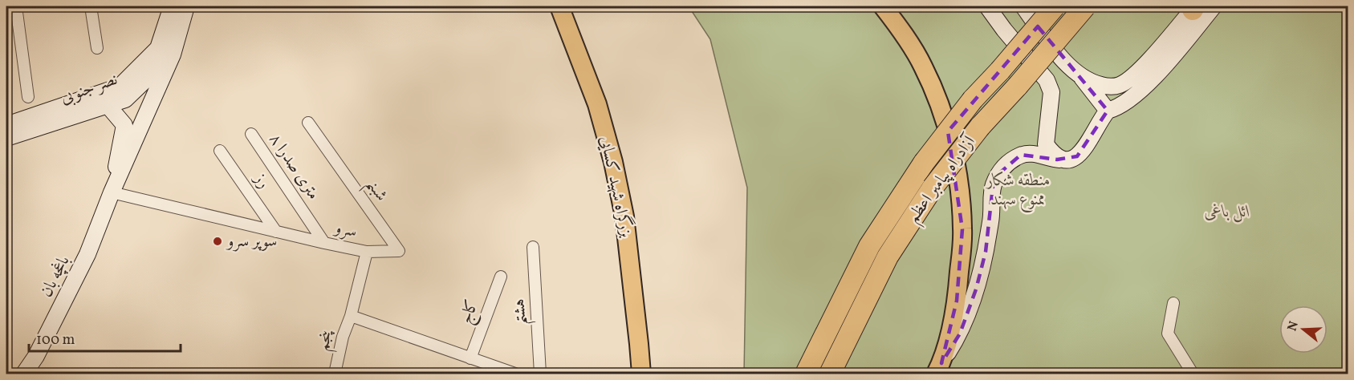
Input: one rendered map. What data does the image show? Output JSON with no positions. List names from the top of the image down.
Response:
{
  "streets": {
    "highway": ["آزادراه پیامبر اعظم", "بزرگراه شهید کسایی"],
    "main road": ["نصر جنوبی", "باغچه بان"],
    "street": [
      "۸ متری صدرا",
      "رز",
      "شبنم",
      "سرو",
      "کاج",
      "هشتم",
      "پنجم"
    ]
  },
  "crossings": [
    ["۸ متری صدرا", "سرو"],
    ["رز", "سرو"],
    ["شبنم", "سرو"],
    ["سرو", "باغچه بان"],
    ["سرو", "پنجم"]
  ],
  "parks": ["منطقه شکار ممنوع سهند", "ائل باغی"],
  "places": ["سوپر سرو"],
  "scale_bar": "100 m",
  "north": "left"
}
